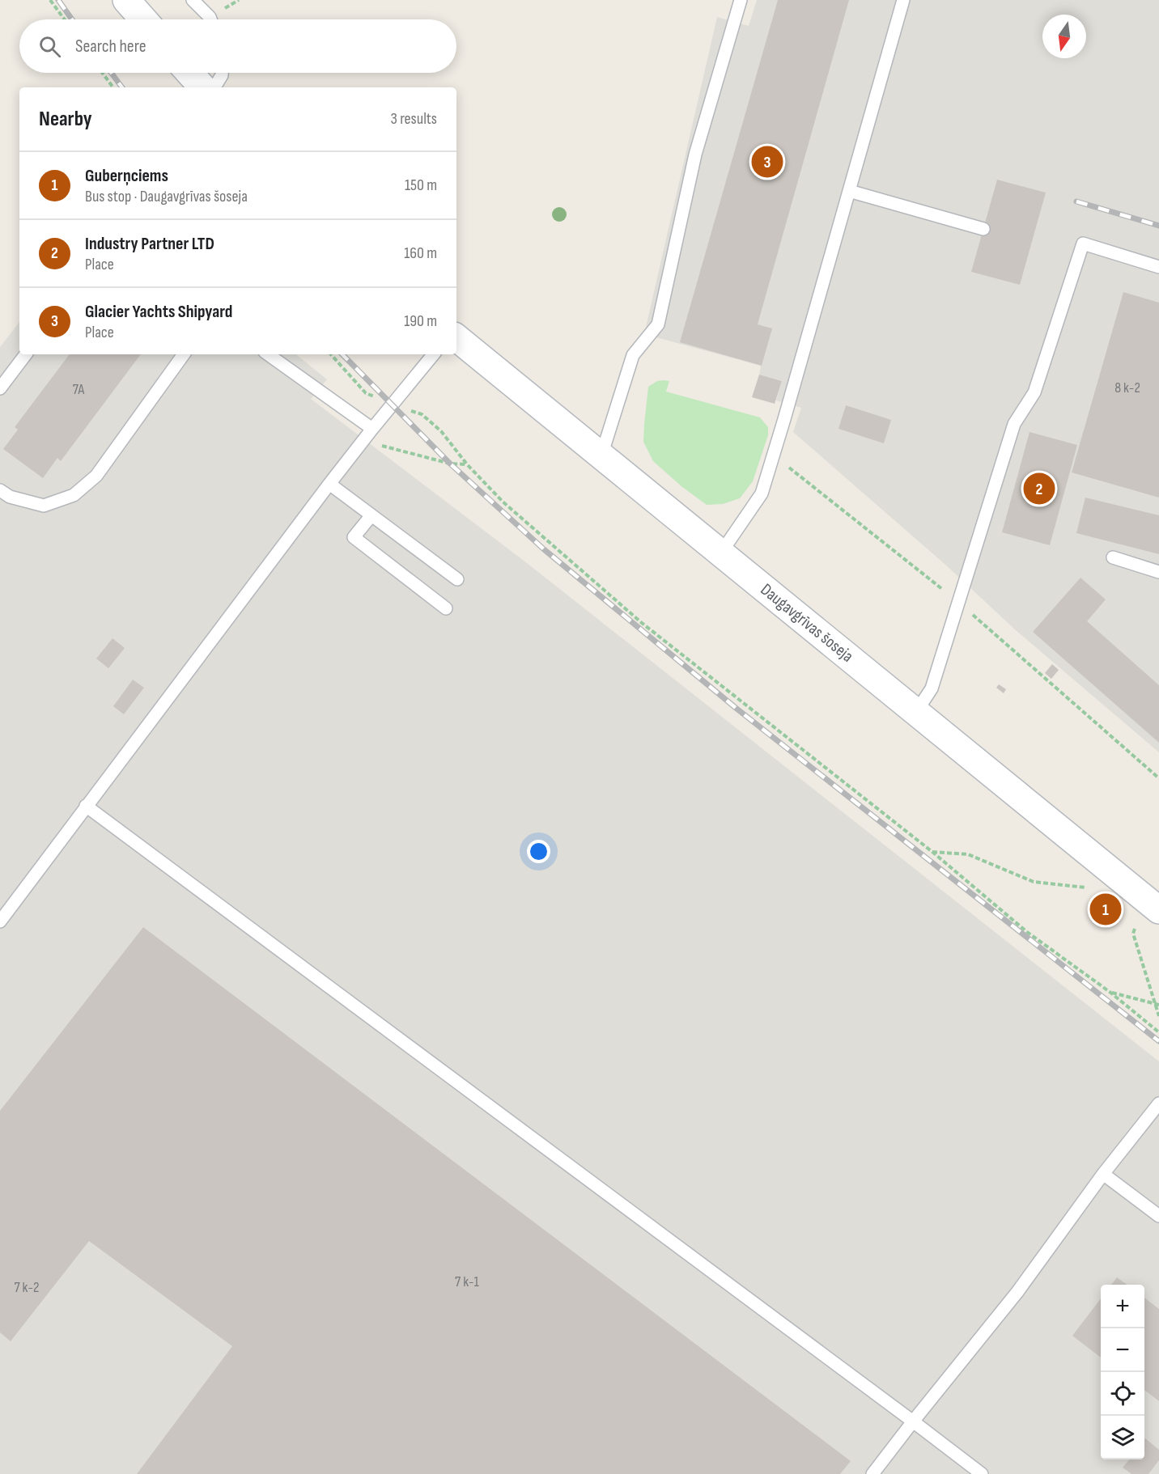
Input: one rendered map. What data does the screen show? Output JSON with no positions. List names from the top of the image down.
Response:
{
  "streets": {
    "main road": ["Daugavgrīvas šoseja"]
  },
  "house_numbers": [
    "8 k-2",
    "7A",
    "7 k-1",
    "7 k-2"
  ],
  "north": "bottom",
  "page": {
    "search": "Search here",
    "heading": ["Nearby", "3 results"],
    "pins": ["3", "2", "1"],
    "list": [
      {
        "mark": "1",
        "name": "Guberņciems",
        "note": "Bus stop · Daugavgrīvas šoseja",
        "value": "150 m"
      },
      {
        "mark": "2",
        "name": "Industry Partner LTD",
        "note": "Place",
        "value": "160 m"
      },
      {
        "mark": "3",
        "name": "Glacier Yachts Shipyard",
        "note": "Place",
        "value": "190 m"
      }
    ],
    "map_buttons": ["+", "−"]
  }
}
